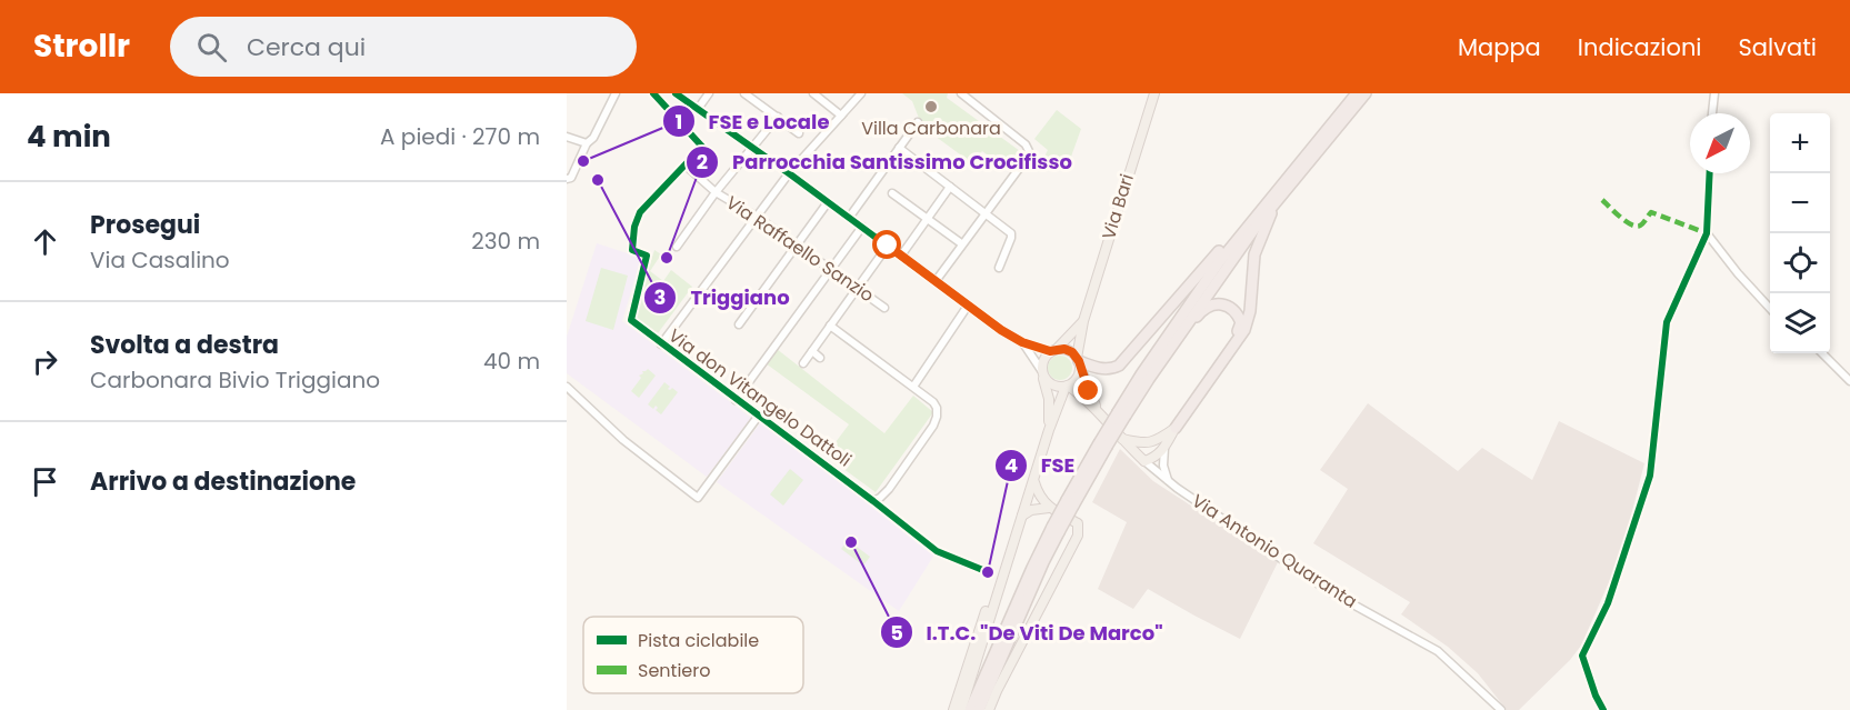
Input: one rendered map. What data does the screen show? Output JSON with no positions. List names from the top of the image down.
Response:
{
  "streets": {
    "main road": ["Via Bari"],
    "street": ["Via Raffaello Sanzio", "Via don Vitangelo Dattoli", "Via Antonio Quaranta"]
  },
  "crossings": [
    ["Via Raffaello Sanzio", "Via don Vitangelo Dattoli"]
  ],
  "places": [
    "Villa Carbonara",
    "FSE e Locale",
    "Triggiano",
    "Parrocchia Santissimo Crocifisso",
    "I.T.C. \"De Viti De Marco\"",
    "FSE"
  ],
  "legend": ["Pista ciclabile", "Sentiero"],
  "north": "bottom left",
  "page": {
    "header": "Strollr",
    "search": "Cerca qui",
    "nav": ["Mappa", "Indicazioni", "Salvati"],
    "heading": ["4 min", "A piedi · 270 m"],
    "map_buttons": ["+", "−"],
    "list": [
      ["Prosegui", "Via Casalino", "230 m"],
      ["Svolta a destra", "Carbonara Bivio Triggiano", "40 m"],
      "Arrivo a destinazione"
    ]
  }
}
